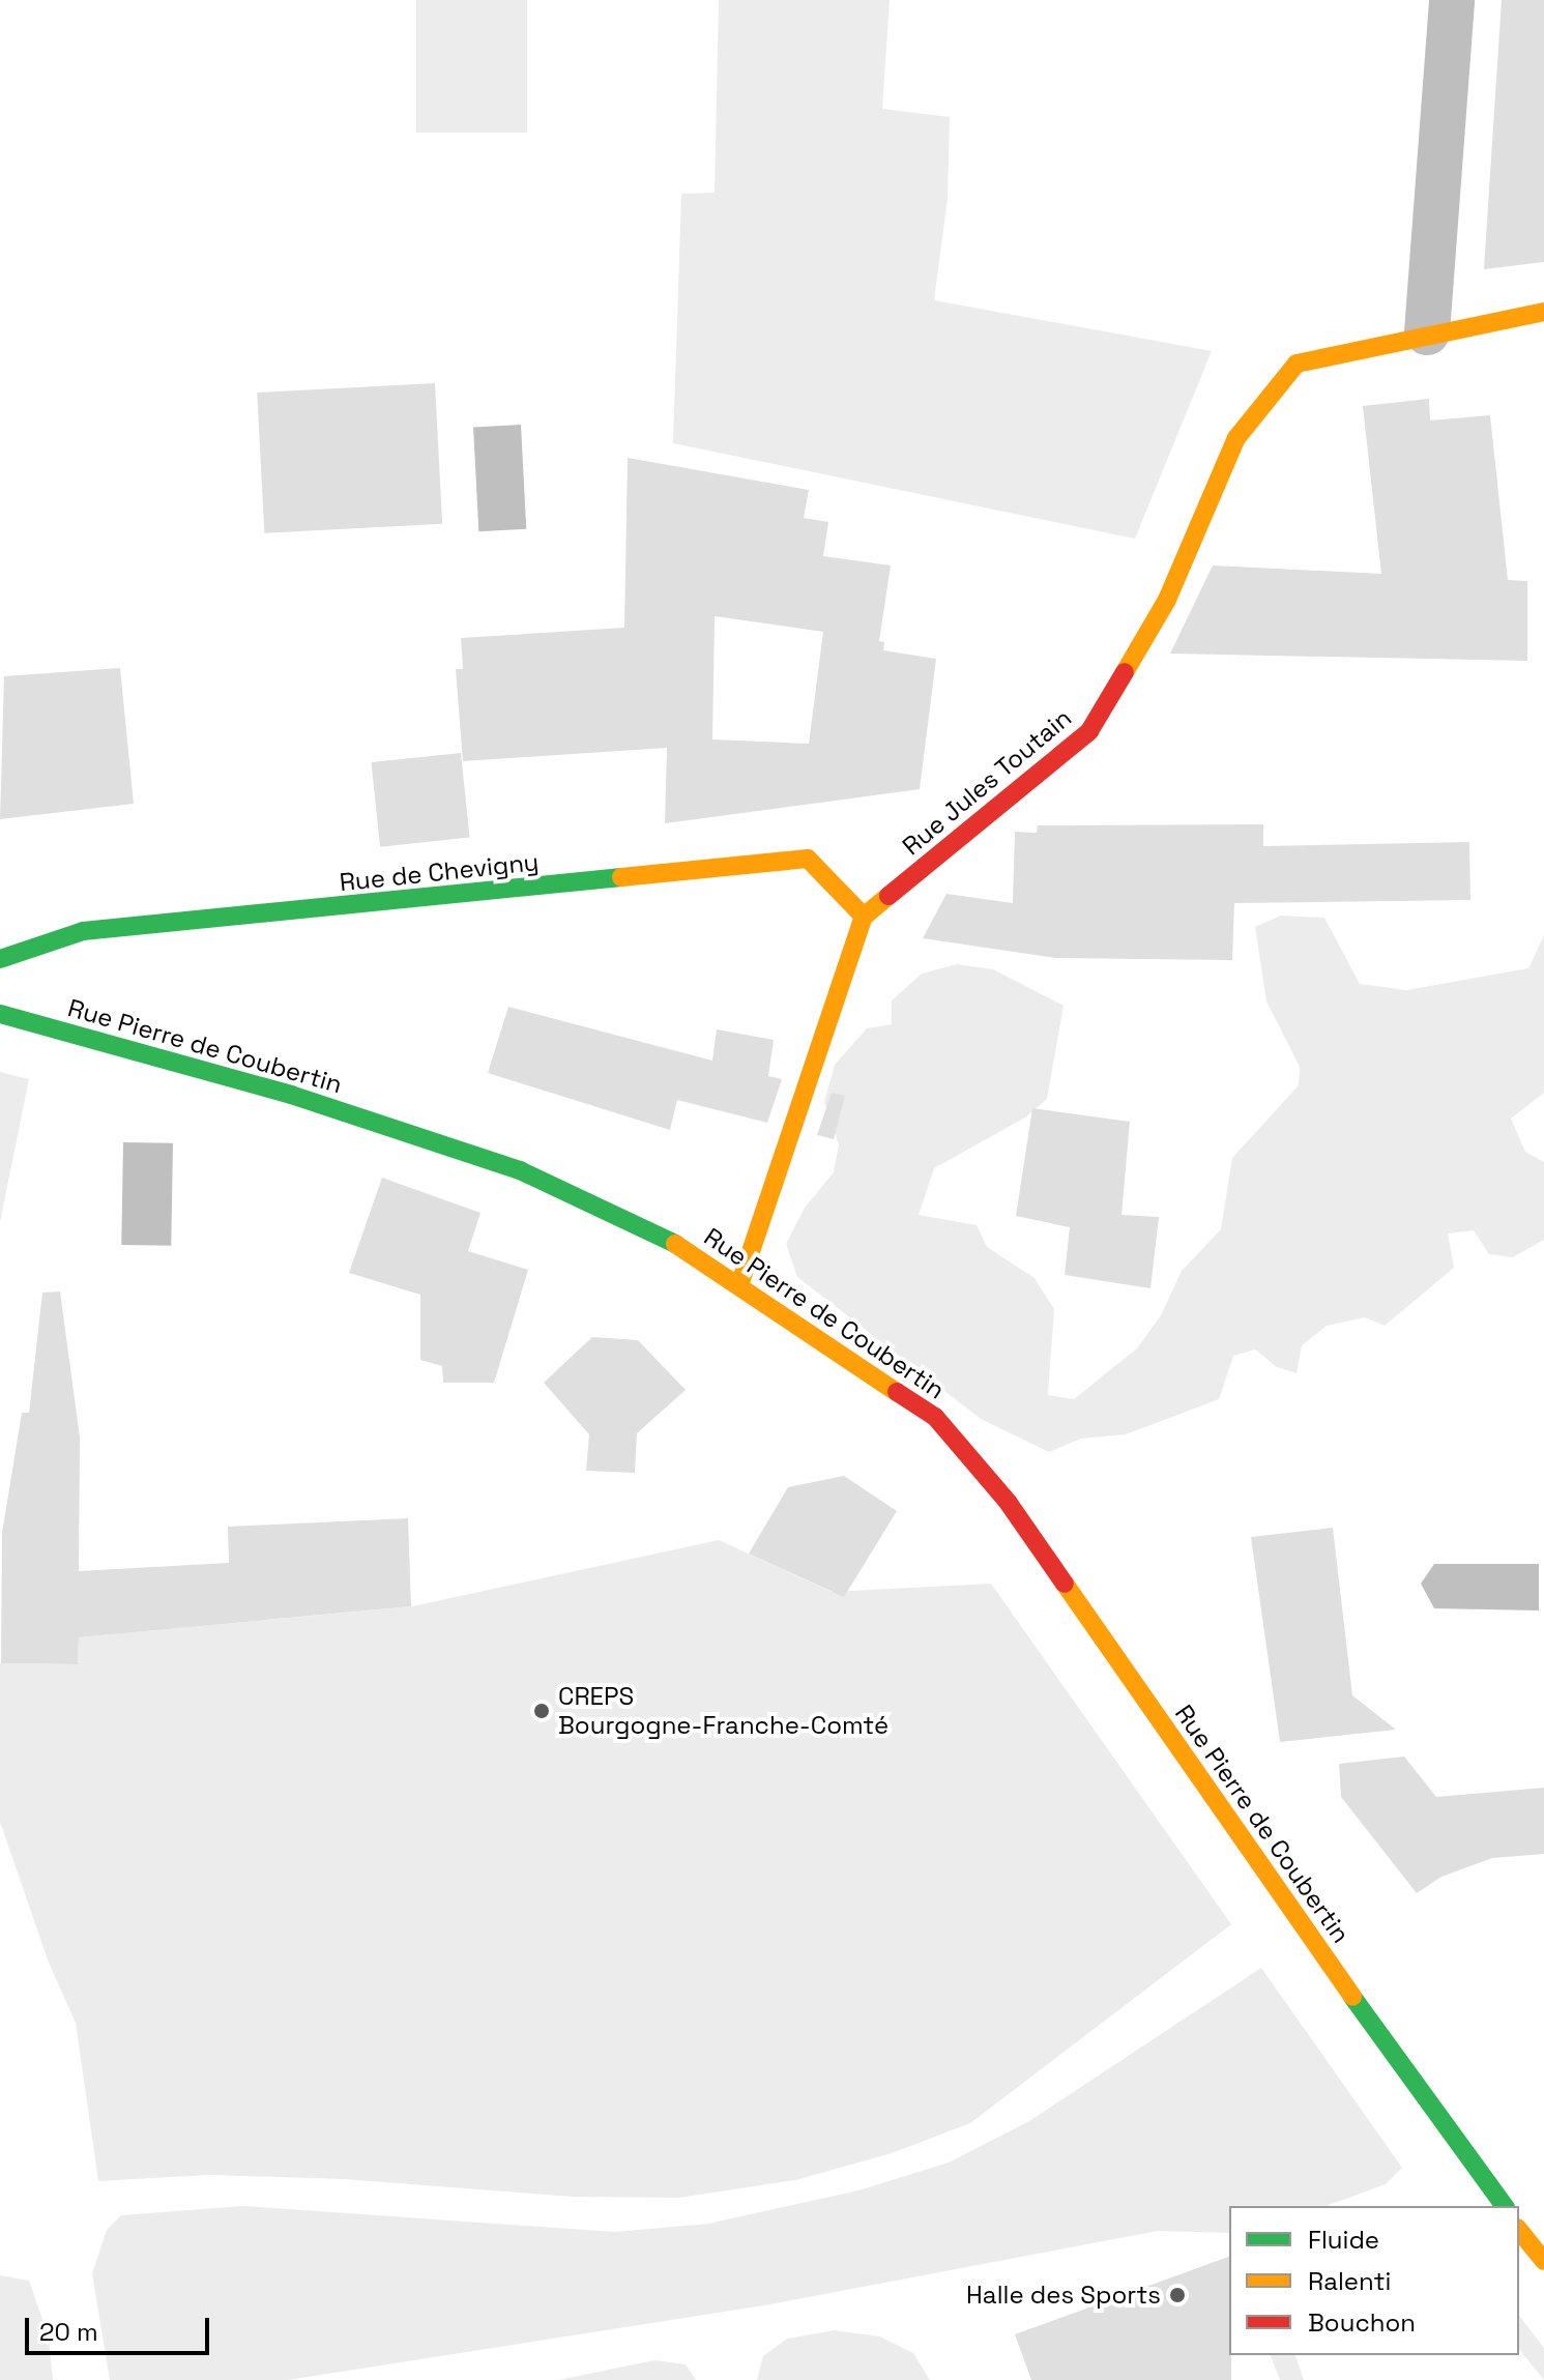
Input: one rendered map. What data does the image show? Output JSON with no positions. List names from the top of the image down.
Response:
{
  "streets": {
    "street": ["Rue Jules Toutain", "Rue de Chevigny", "Rue Pierre de Coubertin"]
  },
  "crossings": [
    ["Rue Jules Toutain", "Rue de Chevigny"]
  ],
  "places": ["CREPS Bourgogne-Franche-Comté", "Halle des Sports"],
  "legend": ["Fluide", "Ralenti", "Bouchon"],
  "scale_bar": "20 m"
}
